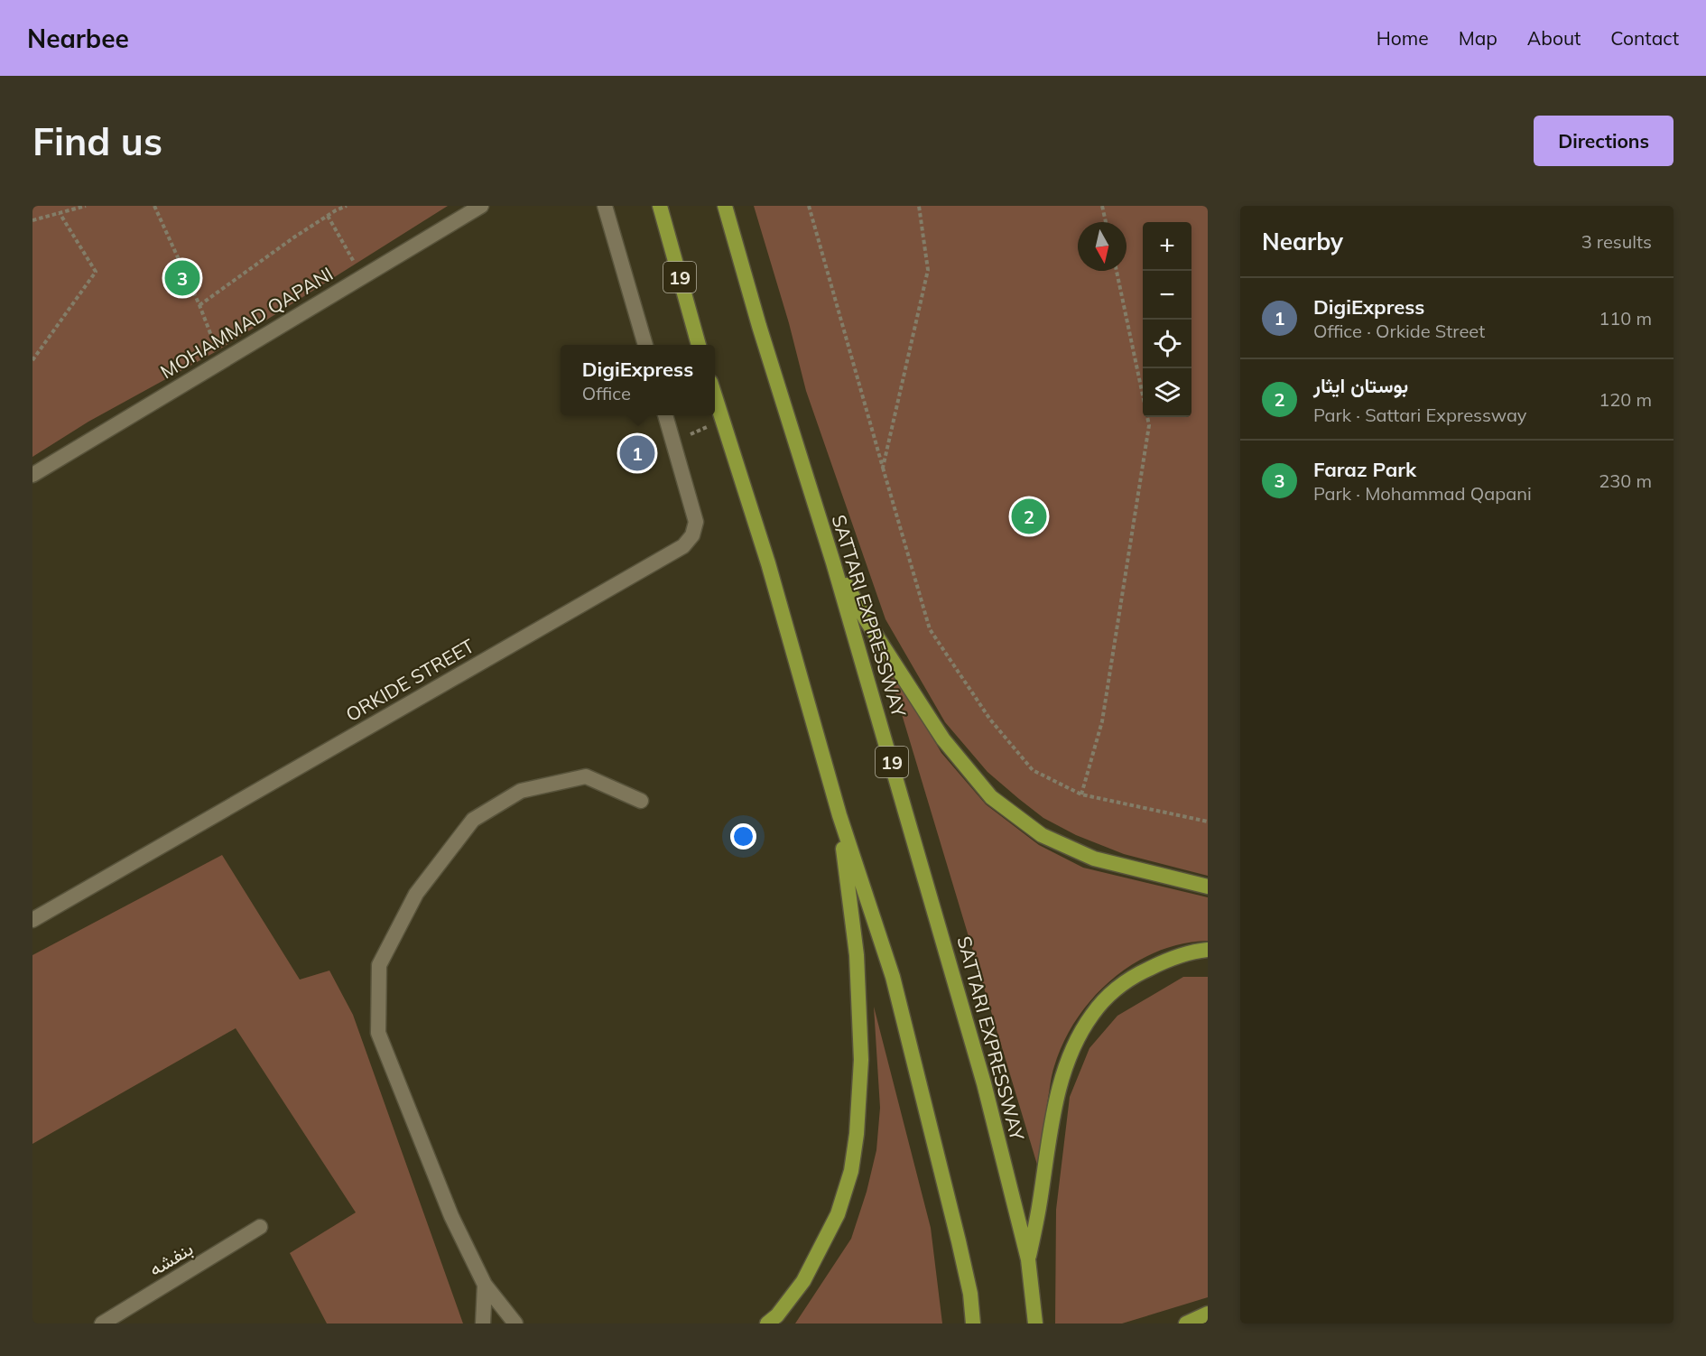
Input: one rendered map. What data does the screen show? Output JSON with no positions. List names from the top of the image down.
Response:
{
  "streets": {
    "highway": ["19", "SATTARI EXPRESSWAY"],
    "street": ["MOHAMMAD QAPANI", "ORKIDE STREET", "بنفشه"]
  },
  "north": "bottom",
  "page": {
    "header": "Nearbee",
    "nav": [
      "Home",
      "Map",
      "About",
      "Contact"
    ],
    "buttons": "Directions",
    "title": "Find us",
    "heading": ["Nearby", "3 results"],
    "map_buttons": ["+", "−"],
    "pins": ["3", "1", "2"],
    "list": [
      {
        "mark": "1",
        "name": "DigiExpress",
        "note": "Office · Orkide Street",
        "value": "110 m"
      },
      {
        "mark": "2",
        "name": "بوستان ایثار",
        "note": "Park · Sattari Expressway",
        "value": "120 m"
      },
      {
        "mark": "3",
        "name": "Faraz Park",
        "note": "Park · Mohammad Qapani",
        "value": "230 m"
      }
    ],
    "popup": ["DigiExpress", "Office"]
  }
}
